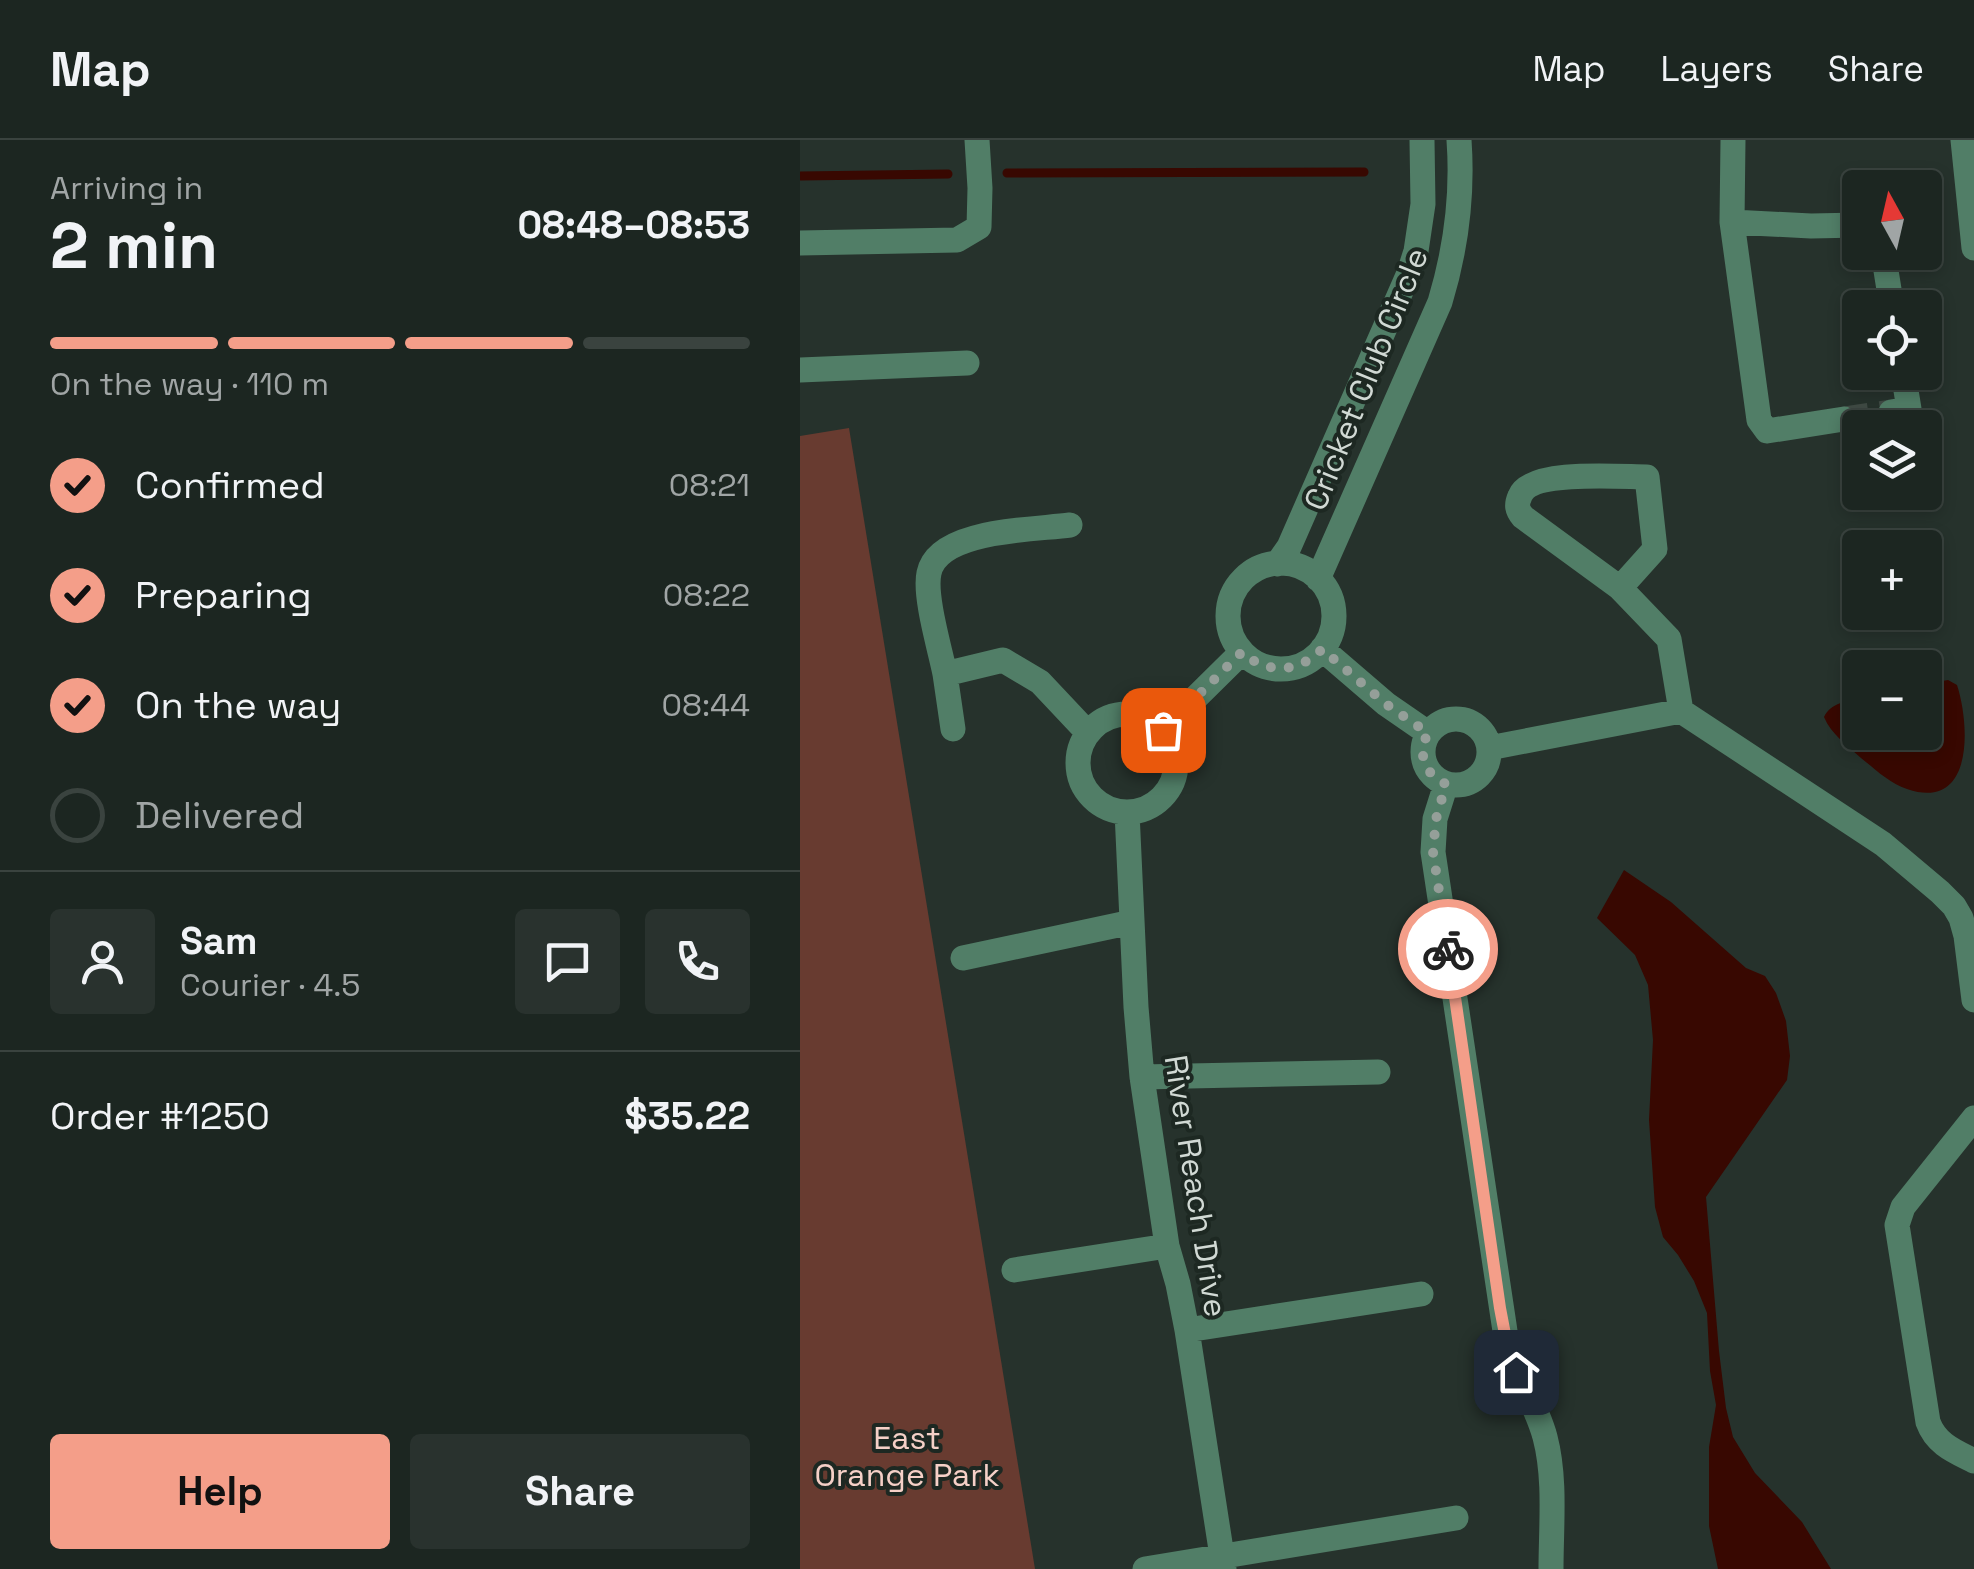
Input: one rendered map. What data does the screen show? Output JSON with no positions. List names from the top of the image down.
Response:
{
  "streets": {
    "street": ["Cricket Club Circle", "River Reach Drive"]
  },
  "parks": ["East Orange Park"],
  "north": "top",
  "page": {
    "header": "Map",
    "nav": ["Map", "Layers", "Share"],
    "heading": ["2 min", "Arriving in", "08:48–08:53"],
    "panel": [
      "Sam",
      "Courier · 4.5",
      "Order #1250",
      "$35.22"
    ],
    "map_buttons": ["+", "−"],
    "bar": "On the way · 110 m",
    "list": [
      ["Confirmed", "08:21"],
      ["Preparing", "08:22"],
      ["On the way", "08:44"],
      "Delivered"
    ],
    "buttons": ["Help", "Share"]
  }
}
